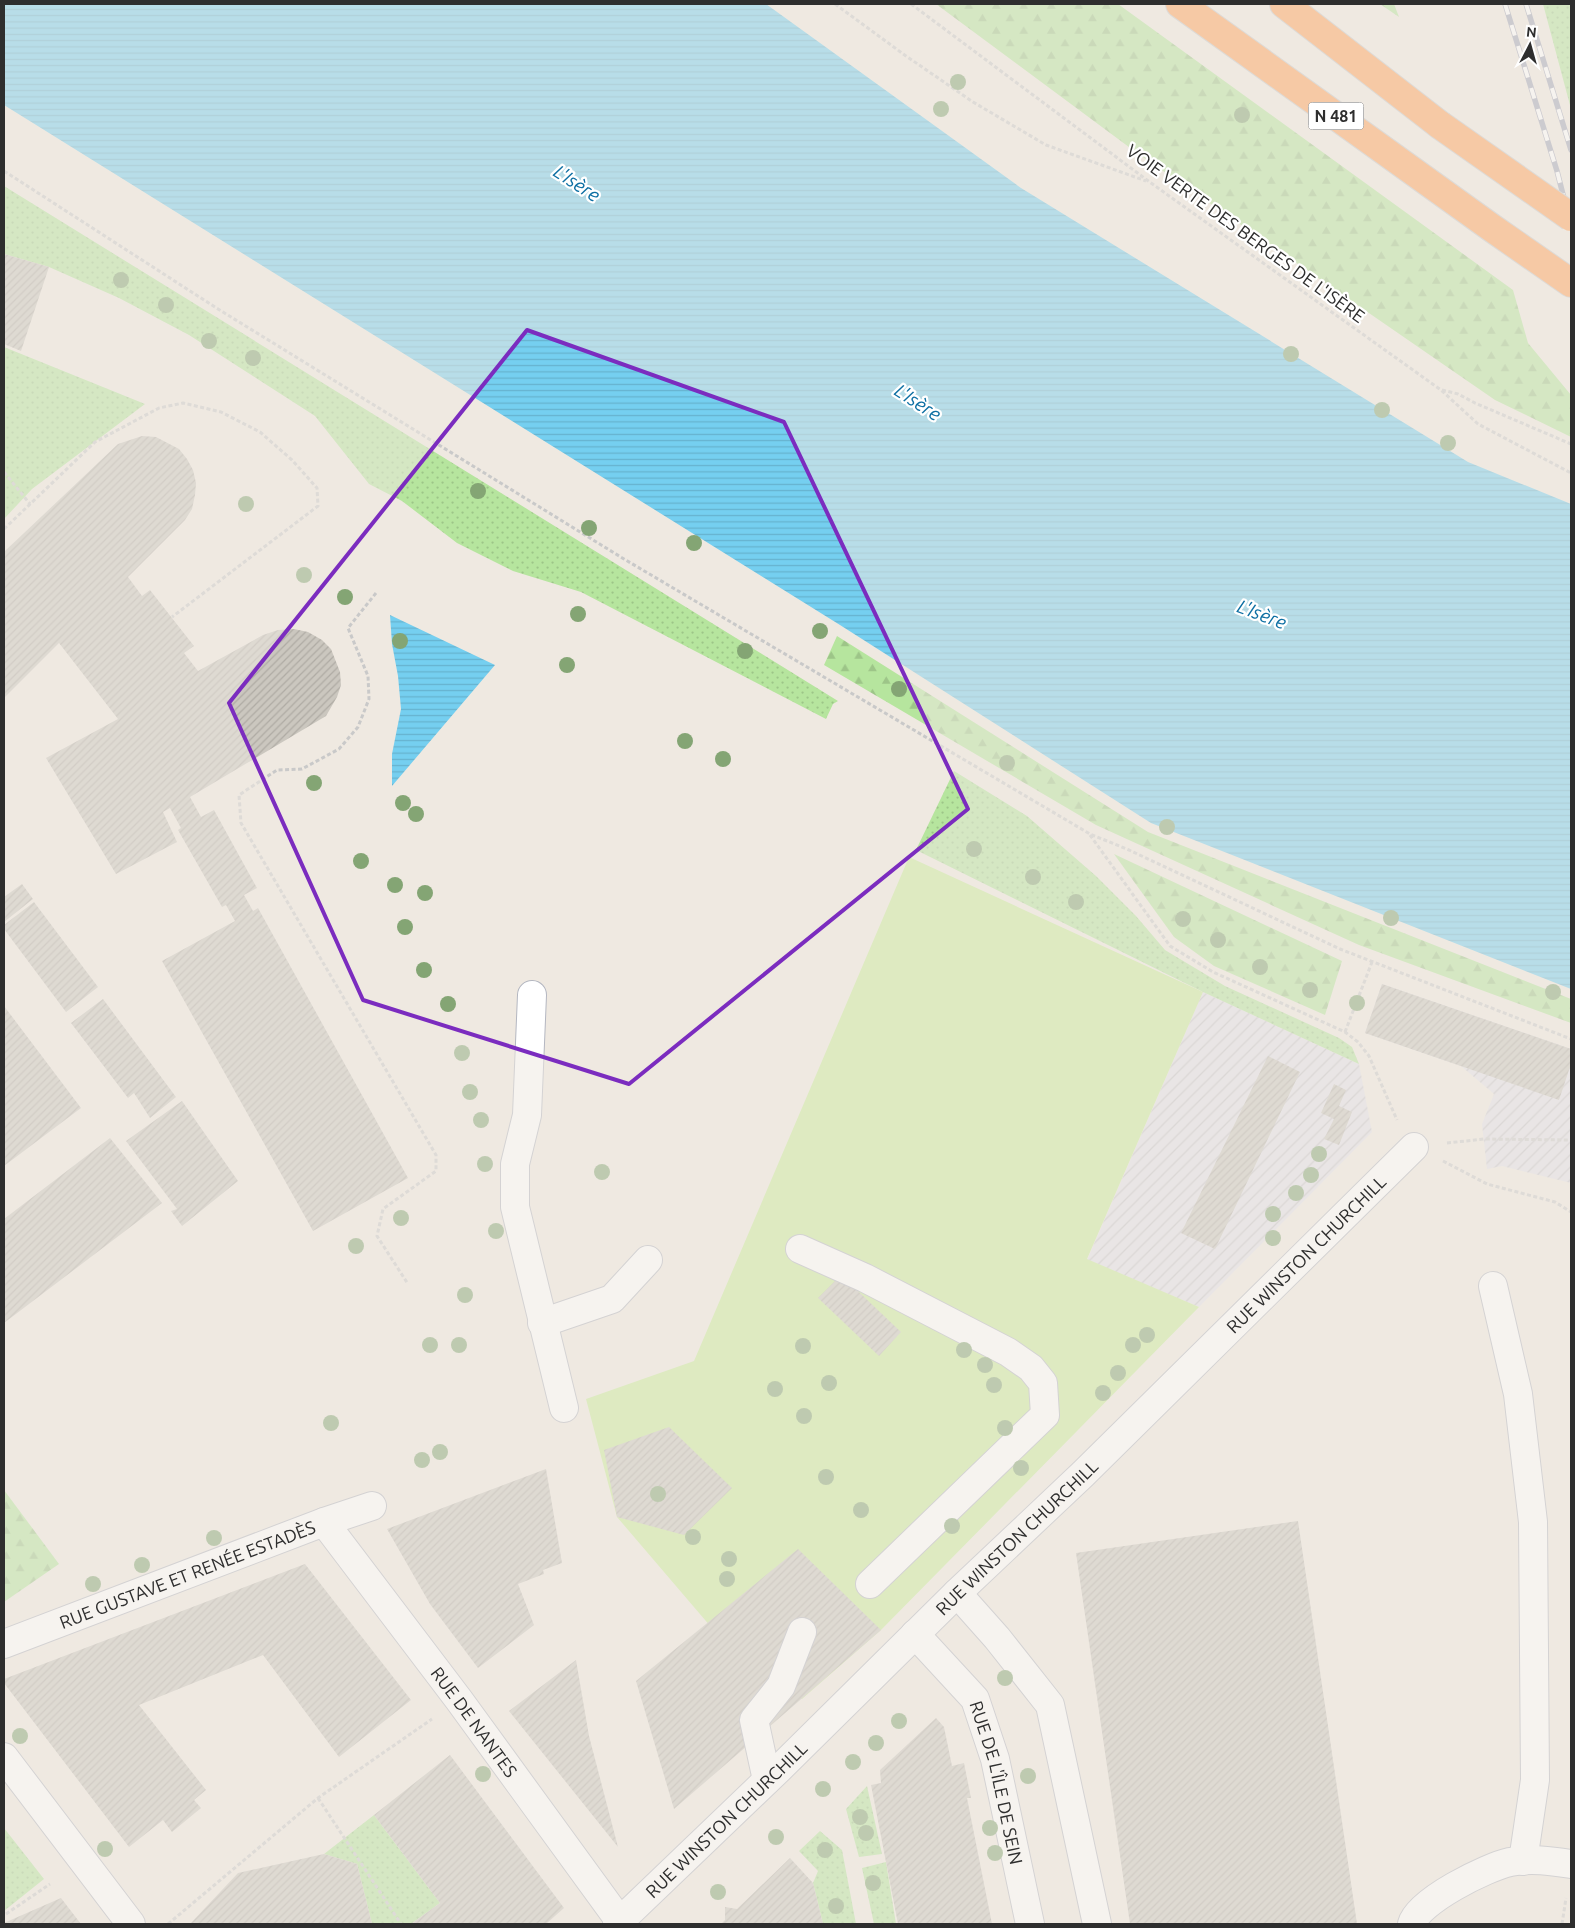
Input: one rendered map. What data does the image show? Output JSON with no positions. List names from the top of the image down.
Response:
{
  "streets": {
    "highway": ["N 481"],
    "street": [
      "RUE WINSTON CHURCHILL",
      "RUE GUSTAVE ET RENÉE ESTADÈS",
      "RUE DE NANTES",
      "RUE DE L'ÎLE DE SEIN"
    ],
    "path": ["VOIE VERTE DES BERGES DE L'ISÈRE"]
  },
  "crossings": [
    ["RUE WINSTON CHURCHILL", "RUE DE NANTES"],
    ["RUE WINSTON CHURCHILL", "RUE DE L'ÎLE DE SEIN"],
    ["RUE GUSTAVE ET RENÉE ESTADÈS", "RUE DE NANTES"]
  ],
  "water": ["L'Isère"],
  "north": "top"
}
